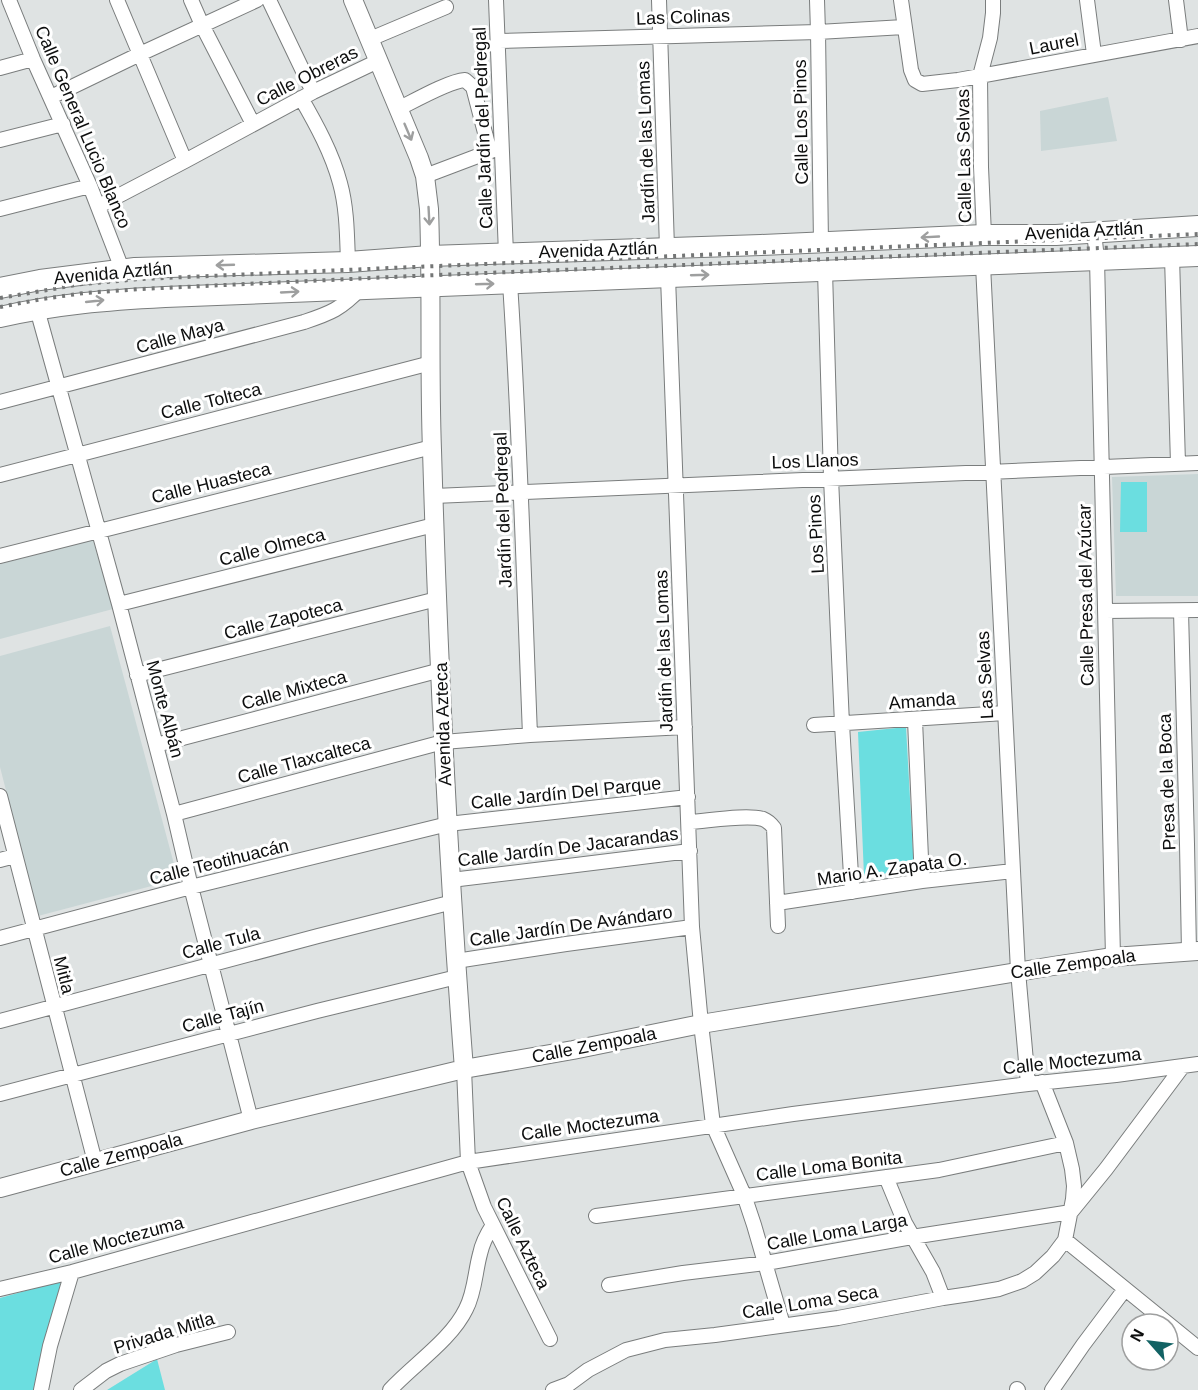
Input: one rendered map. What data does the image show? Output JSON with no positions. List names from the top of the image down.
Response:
{
  "streets": {
    "main road": ["Avenida Aztlán"],
    "street": [
      "Las Colinas",
      "Laurel",
      "Calle Obreras",
      "Calle Los Pinos",
      "Calle General Lucio Blanco",
      "Calle Jardín del Pedregal",
      "Jardín de las Lomas",
      "Calle Las Selvas",
      "Calle Maya",
      "Calle Tolteca",
      "Los Llanos",
      "Calle Huasteca",
      "Jardín del Pedregal",
      "Los Pinos",
      "Calle Olmeca",
      "Calle Presa del Azúcar",
      "Calle Zapoteca",
      "Las Selvas",
      "Calle Mixteca",
      "Amanda",
      "Monte Albán",
      "Avenida Azteca",
      "Calle Tlaxcalteca",
      "Presa de la Boca",
      "Calle Jardín Del Parque",
      "Calle Jardín De Jacarandas",
      "Calle Teotihuacán",
      "Mario A. Zapata O.",
      "Calle Jardín De Avándaro",
      "Calle Tula",
      "Calle Zempoala",
      "Mitla",
      "Calle Tajín",
      "Calle Moctezuma",
      "Calle Loma Bonita",
      "Calle Loma Larga",
      "Calle Azteca",
      "Calle Loma Seca",
      "Privada Mitla"
    ]
  },
  "crossings": [
    ["Las Colinas", "Laurel"],
    ["Las Colinas", "Calle Los Pinos"],
    ["Las Colinas", "Calle Jardín del Pedregal"],
    ["Las Colinas", "Jardín de las Lomas"],
    ["Laurel", "Calle Las Selvas"],
    ["Calle Obreras", "Calle General Lucio Blanco"],
    ["Calle Obreras", "Avenida Azteca"],
    ["Calle Los Pinos", "Avenida Aztlán"],
    ["Calle General Lucio Blanco", "Avenida Aztlán"],
    ["Calle Jardín del Pedregal", "Avenida Aztlán"],
    ["Jardín de las Lomas", "Avenida Aztlán"],
    ["Jardín de las Lomas", "Los Llanos"],
    ["Jardín de las Lomas", "Calle Tlaxcalteca"],
    ["Jardín de las Lomas", "Calle Jardín Del Parque"],
    ["Jardín de las Lomas", "Calle Jardín De Jacarandas"],
    ["Jardín de las Lomas", "Calle Jardín De Avándaro"],
    ["Jardín de las Lomas", "Calle Zempoala"],
    ["Jardín de las Lomas", "Calle Moctezuma"],
    ["Jardín de las Lomas", "Calle Loma Bonita"],
    ["Jardín de las Lomas", "Calle Loma Larga"],
    ["Jardín de las Lomas", "Calle Loma Seca"],
    ["Calle Las Selvas", "Avenida Aztlán"],
    ["Avenida Aztlán", "Calle Maya"],
    ["Avenida Aztlán", "Jardín del Pedregal"],
    ["Avenida Aztlán", "Los Pinos"],
    ["Avenida Aztlán", "Calle Presa del Azúcar"],
    ["Avenida Aztlán", "Las Selvas"],
    ["Avenida Aztlán", "Monte Albán"],
    ["Avenida Aztlán", "Avenida Azteca"],
    ["Calle Maya", "Monte Albán"],
    ["Calle Tolteca", "Monte Albán"],
    ["Calle Tolteca", "Avenida Azteca"],
    ["Los Llanos", "Jardín del Pedregal"],
    ["Los Llanos", "Los Pinos"],
    ["Los Llanos", "Calle Presa del Azúcar"],
    ["Los Llanos", "Las Selvas"],
    ["Los Llanos", "Avenida Azteca"],
    ["Calle Huasteca", "Monte Albán"],
    ["Calle Huasteca", "Avenida Azteca"],
    ["Jardín del Pedregal", "Calle Tlaxcalteca"],
    ["Los Pinos", "Amanda"],
    ["Los Pinos", "Mario A. Zapata O."],
    ["Calle Olmeca", "Monte Albán"],
    ["Calle Olmeca", "Avenida Azteca"],
    ["Calle Presa del Azúcar", "Calle Zempoala"],
    ["Calle Zapoteca", "Monte Albán"],
    ["Calle Zapoteca", "Avenida Azteca"],
    ["Las Selvas", "Amanda"],
    ["Las Selvas", "Mario A. Zapata O."],
    ["Las Selvas", "Calle Zempoala"],
    ["Las Selvas", "Calle Moctezuma"],
    ["Las Selvas", "Calle Loma Bonita"],
    ["Las Selvas", "Calle Loma Larga"],
    ["Las Selvas", "Calle Loma Seca"],
    ["Calle Mixteca", "Monte Albán"],
    ["Calle Mixteca", "Avenida Azteca"],
    ["Monte Albán", "Calle Tlaxcalteca"],
    ["Monte Albán", "Calle Teotihuacán"],
    ["Monte Albán", "Calle Tula"],
    ["Monte Albán", "Calle Zempoala"],
    ["Monte Albán", "Calle Tajín"],
    ["Avenida Azteca", "Calle Tlaxcalteca"],
    ["Avenida Azteca", "Calle Jardín Del Parque"],
    ["Avenida Azteca", "Calle Jardín De Jacarandas"],
    ["Avenida Azteca", "Calle Teotihuacán"],
    ["Avenida Azteca", "Calle Jardín De Avándaro"],
    ["Avenida Azteca", "Calle Tula"],
    ["Avenida Azteca", "Calle Zempoala"],
    ["Avenida Azteca", "Calle Tajín"],
    ["Avenida Azteca", "Calle Moctezuma"],
    ["Avenida Azteca", "Calle Azteca"],
    ["Presa de la Boca", "Calle Zempoala"],
    ["Calle Jardín Del Parque", "Calle Teotihuacán"],
    ["Calle Teotihuacán", "Mitla"],
    ["Calle Jardín De Avándaro", "Calle Tajín"],
    ["Calle Tula", "Mitla"],
    ["Calle Zempoala", "Mitla"],
    ["Mitla", "Calle Tajín"],
    ["Calle Moctezuma", "Calle Azteca"]
  ],
  "north": "top left"
}
